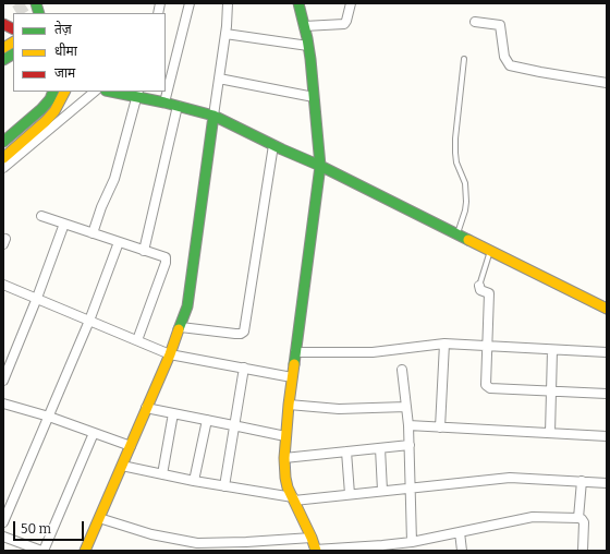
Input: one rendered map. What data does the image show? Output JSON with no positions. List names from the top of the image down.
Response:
{
  "legend": ["तेज़", "धीमा", "जाम"],
  "scale_bar": "50 m"
}
